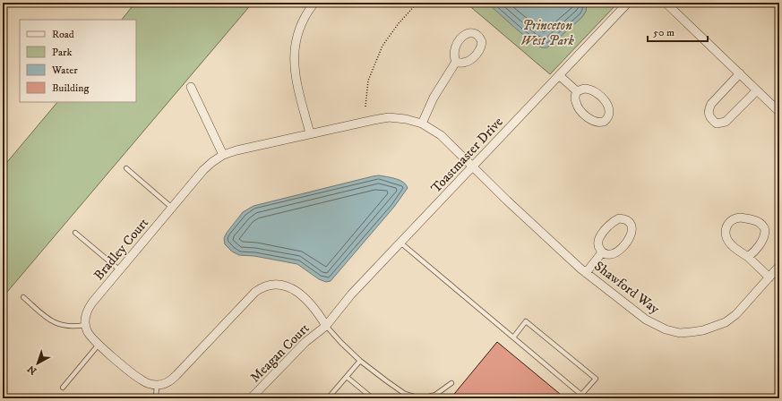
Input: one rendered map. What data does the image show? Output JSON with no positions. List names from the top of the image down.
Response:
{
  "streets": {
    "street": [
      "Toastmaster Drive",
      "Bradley Court",
      "Shawford Way",
      "Meagan Court"
    ]
  },
  "crossings": [
    ["Toastmaster Drive", "Bradley Court"],
    ["Toastmaster Drive", "Shawford Way"],
    ["Toastmaster Drive", "Meagan Court"],
    ["Bradley Court", "Shawford Way"]
  ],
  "parks": ["Princeton West Park"],
  "legend": [
    "Road",
    "Park",
    "Water",
    "Building"
  ],
  "scale_bar": "50 m",
  "north": "bottom left"
}
